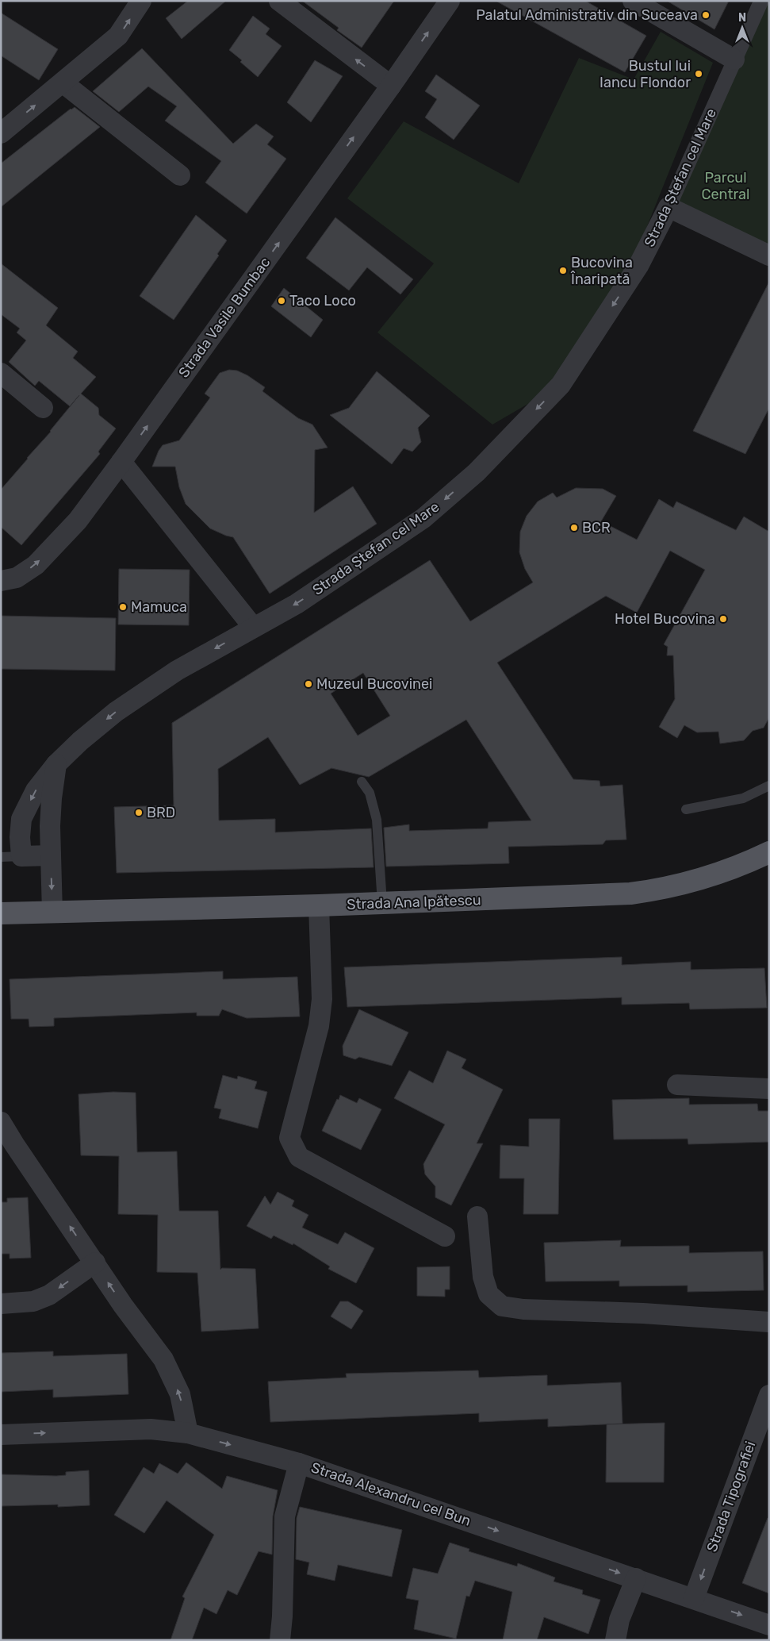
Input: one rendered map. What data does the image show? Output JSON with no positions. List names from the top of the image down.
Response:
{
  "streets": {
    "main road": ["Strada Ana Ipătescu"],
    "street": [
      "Strada Ștefan cel Mare",
      "Strada Vasile Bumbac",
      "Strada Alexandru cel Bun",
      "Strada Tipografiei"
    ]
  },
  "crossings": [
    ["Strada Alexandru cel Bun", "Strada Tipografiei"]
  ],
  "one_way": [
    "Strada Ștefan cel Mare",
    "Strada Vasile Bumbac",
    "Strada Alexandru cel Bun",
    "Strada Tipografiei"
  ],
  "parks": ["Parcul Central"],
  "places": [
    "Palatul Administrativ din Suceava",
    "Bustul lui Iancu Flondor",
    "Bucovina Înaripată",
    "Taco Loco",
    "BCR",
    "Mamuca",
    "Hotel Bucovina",
    "Muzeul Bucovinei",
    "BRD"
  ],
  "north": "top"
}
